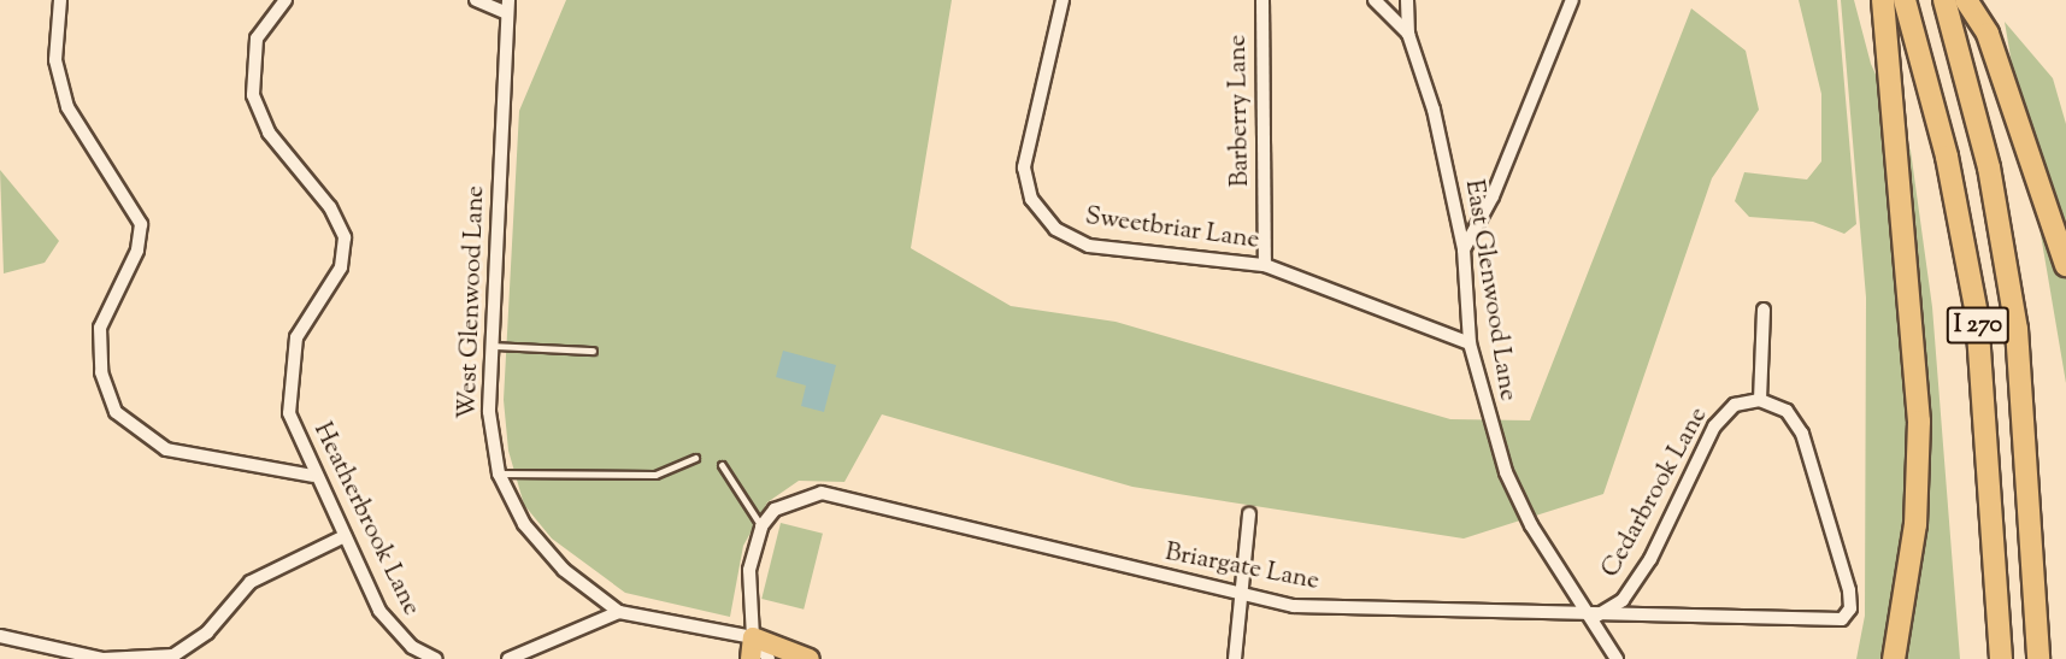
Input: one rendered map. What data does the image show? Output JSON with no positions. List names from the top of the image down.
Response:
{
  "streets": {
    "highway": ["I 270"],
    "street": [
      "Barberry Lane",
      "Sweetbriar Lane",
      "East Glenwood Lane",
      "West Glenwood Lane",
      "Cedarbrook Lane",
      "Heatherbrook Lane",
      "Briargate Lane"
    ]
  },
  "crossings": [
    ["Barberry Lane", "Sweetbriar Lane"],
    ["Sweetbriar Lane", "East Glenwood Lane"],
    ["East Glenwood Lane", "Cedarbrook Lane"],
    ["East Glenwood Lane", "Briargate Lane"],
    ["Cedarbrook Lane", "Briargate Lane"]
  ]
}
